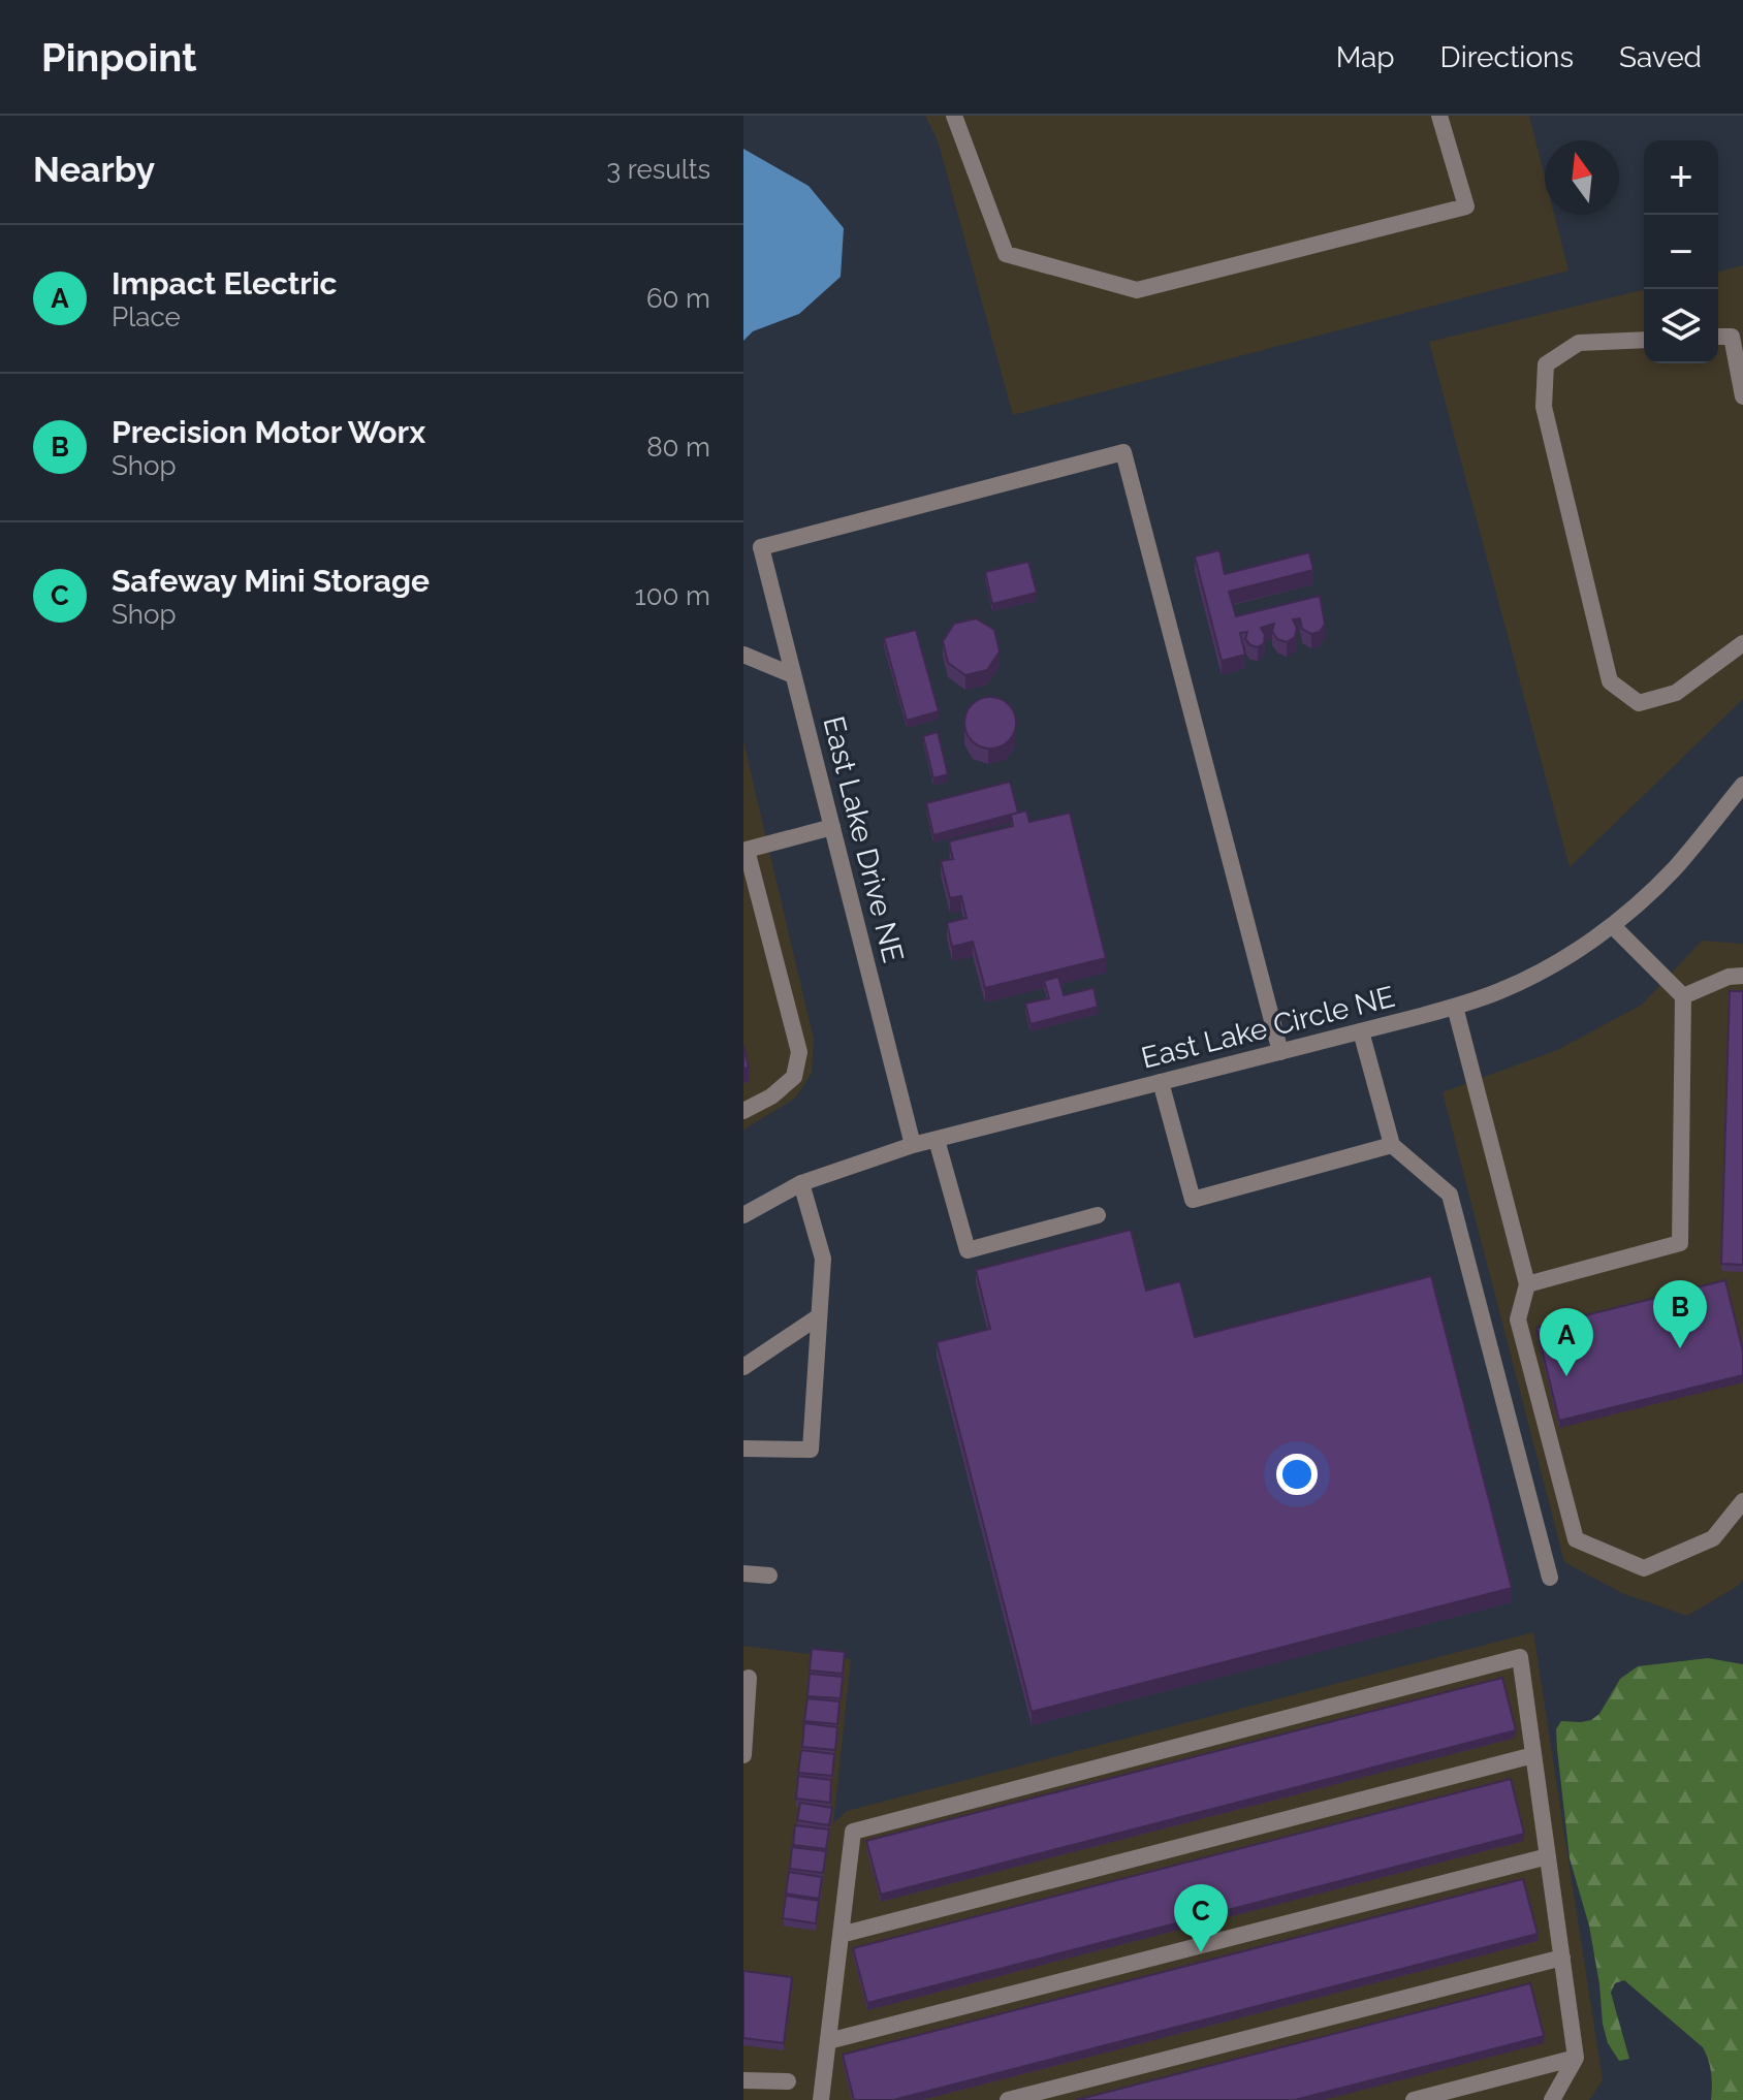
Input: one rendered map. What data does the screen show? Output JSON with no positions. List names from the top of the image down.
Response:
{
  "streets": {
    "street": ["East Lake Drive NE", "East Lake Circle NE"]
  },
  "crossings": [
    ["East Lake Drive NE", "East Lake Circle NE"]
  ],
  "north": "top",
  "page": {
    "header": "Pinpoint",
    "nav": ["Map", "Directions", "Saved"],
    "heading": ["Nearby", "3 results"],
    "map_buttons": ["+", "−"],
    "list": [
      {
        "mark": "A",
        "name": "Impact Electric",
        "note": "Place",
        "value": "60 m"
      },
      {
        "mark": "B",
        "name": "Precision Motor Worx",
        "note": "Shop",
        "value": "80 m"
      },
      {
        "mark": "C",
        "name": "Safeway Mini Storage",
        "note": "Shop",
        "value": "100 m"
      }
    ],
    "pins": ["B", "A", "C"]
  }
}
